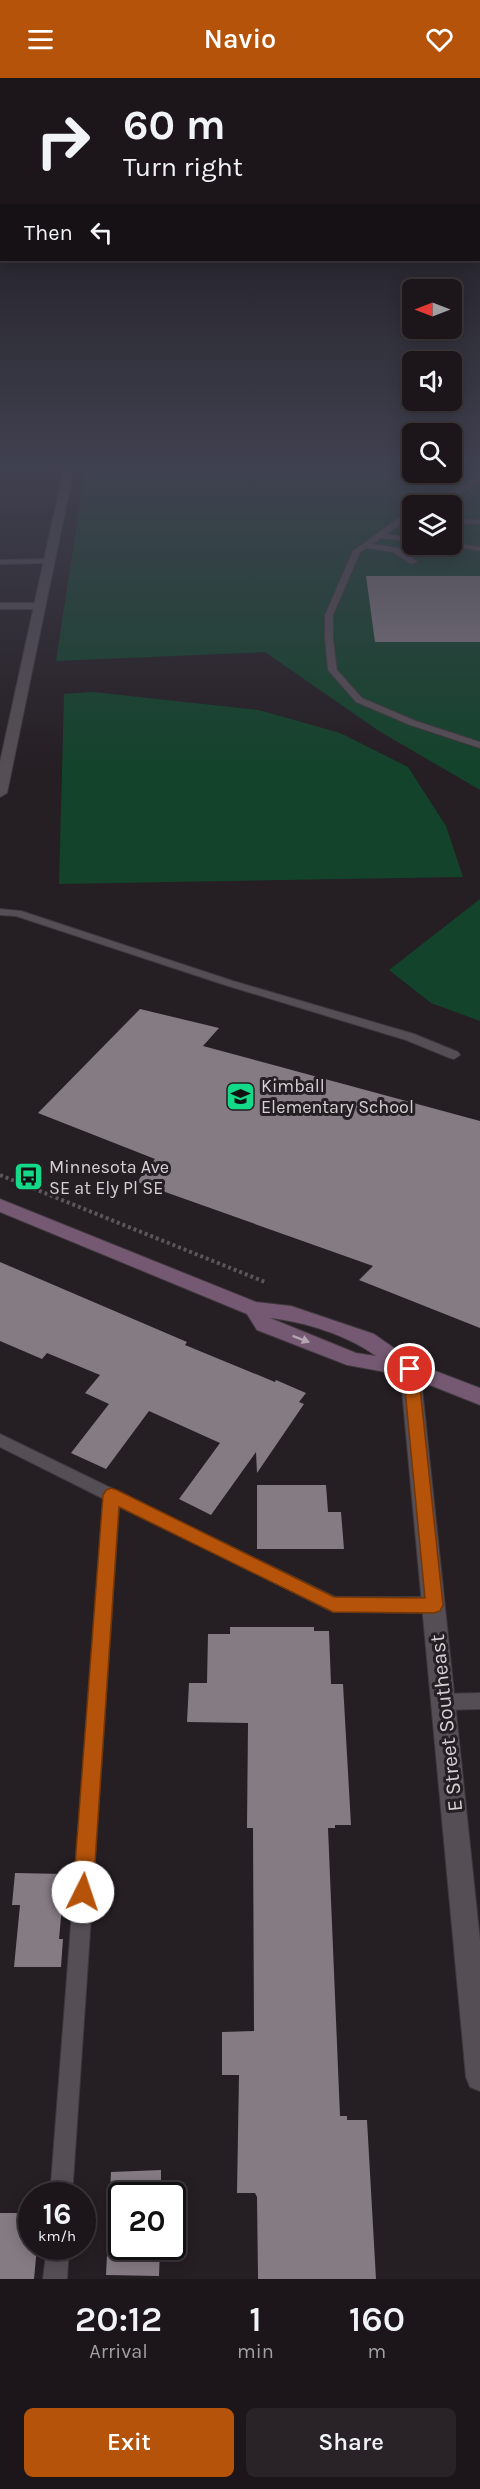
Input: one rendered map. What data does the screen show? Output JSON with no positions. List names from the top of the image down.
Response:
{
  "streets": {
    "street": ["E Street Southeast"]
  },
  "places": {
    "school or university": ["Kimball Elementary School"],
    "bus stop": ["Minnesota Ave SE at Ely Pl SE"]
  },
  "north": "left",
  "page": {
    "header": "Navio",
    "turn": ["60 m", "Turn right"],
    "then": "Then",
    "speed": "16 km/h",
    "limit": "20",
    "eta": [
      "20:12",
      "Arrival",
      "1",
      "min",
      "160",
      "m"
    ],
    "buttons": ["Exit", "Share"]
  }
}
